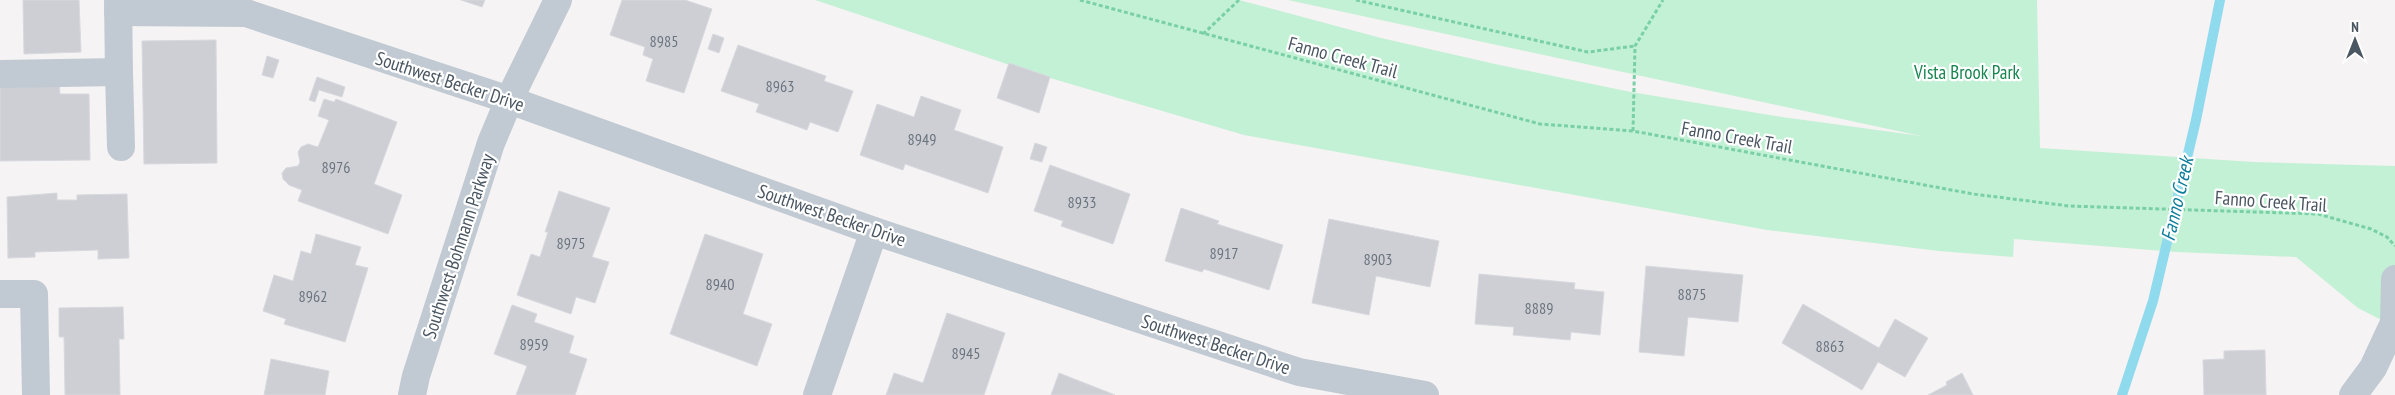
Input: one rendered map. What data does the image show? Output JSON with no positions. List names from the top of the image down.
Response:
{
  "streets": {
    "street": ["Southwest Becker Drive", "Southwest Bohmann Parkway"],
    "path": ["Fanno Creek Trail"]
  },
  "crossings": [
    ["Southwest Becker Drive", "Southwest Bohmann Parkway"]
  ],
  "water": ["Fanno Creek"],
  "parks": ["Vista Brook Park"],
  "house_numbers": [
    "8985",
    "8963",
    "8949",
    "8976",
    "8933",
    "8975",
    "8917",
    "8903",
    "8940",
    "8875",
    "8962",
    "8889",
    "8959",
    "8863",
    "8945"
  ],
  "north": "top"
}
